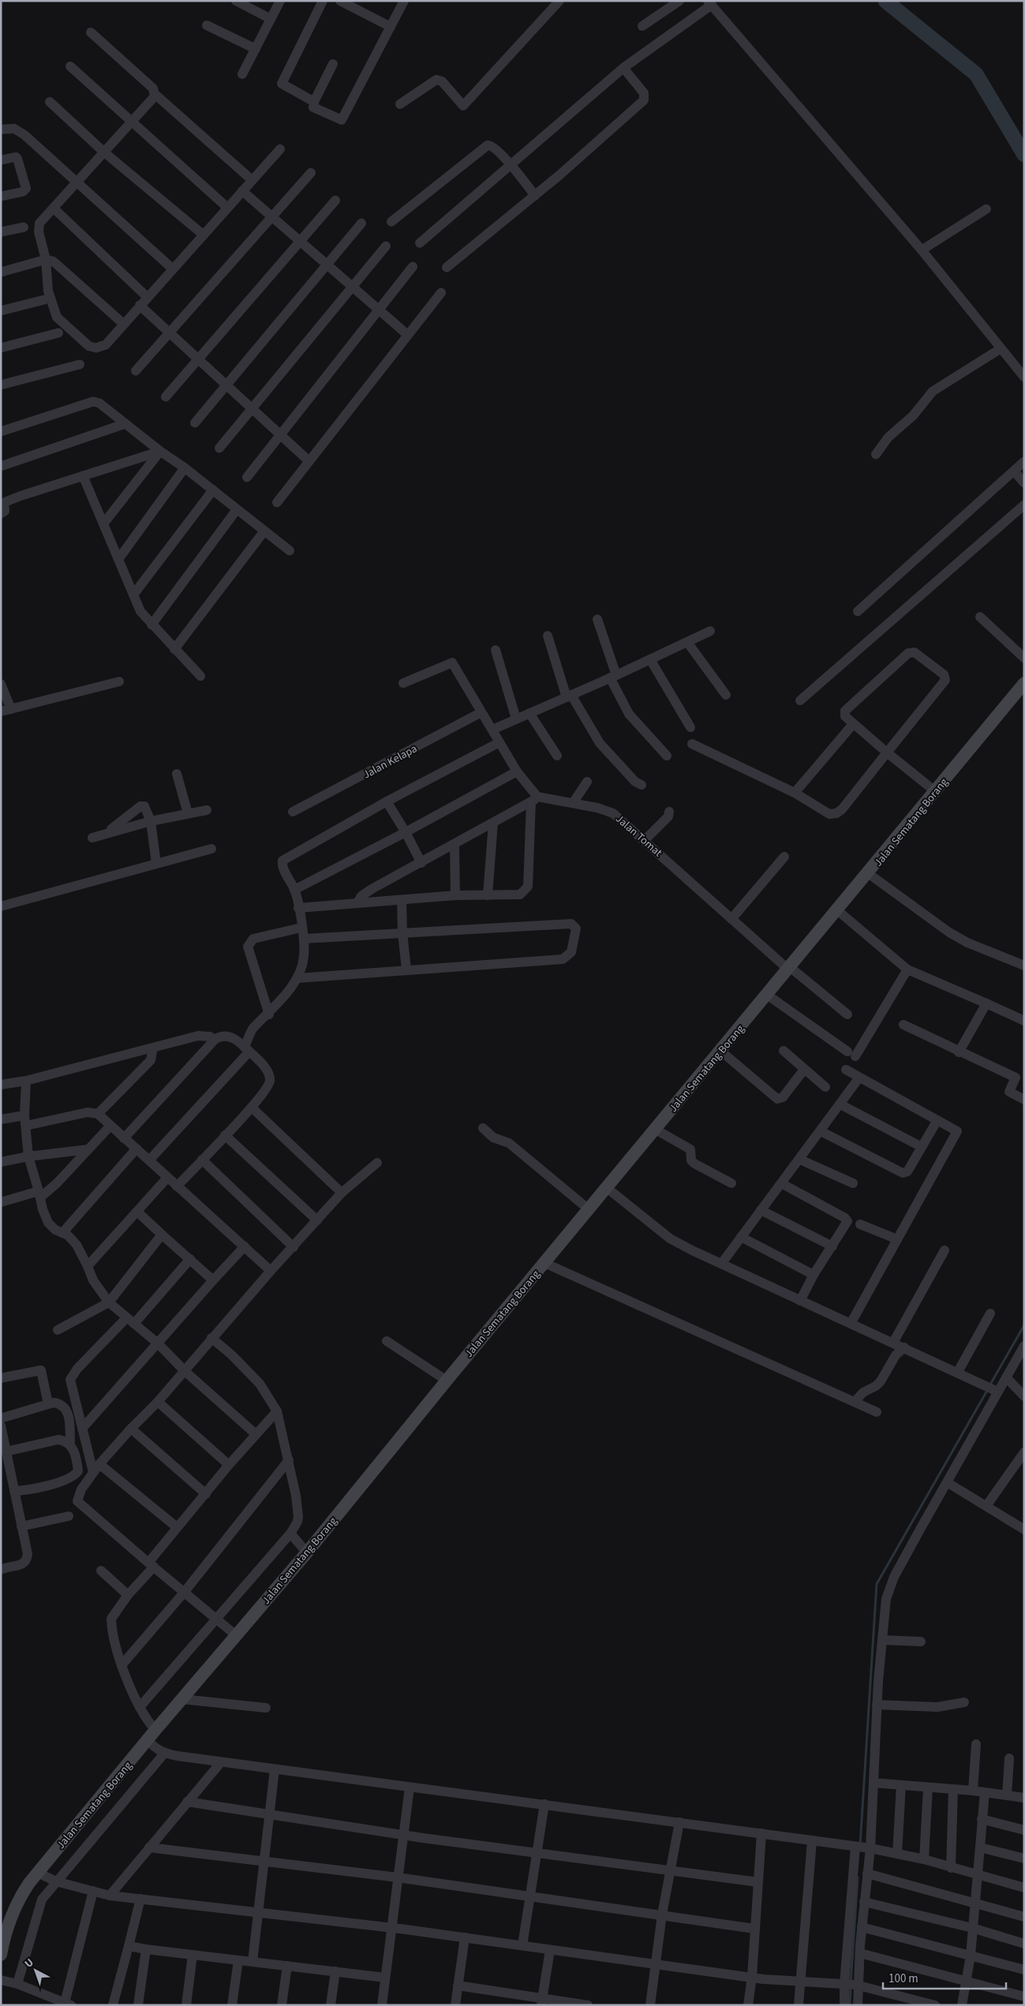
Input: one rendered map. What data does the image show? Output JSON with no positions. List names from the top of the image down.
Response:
{
  "streets": {
    "street": ["Jalan Kelapa", "Jalan Sematang Borang", "Jalan Tomat"]
  },
  "crossings": [
    ["Jalan Sematang Borang", "Jalan Tomat"]
  ],
  "scale_bar": "100 m",
  "north": "top left"
}
